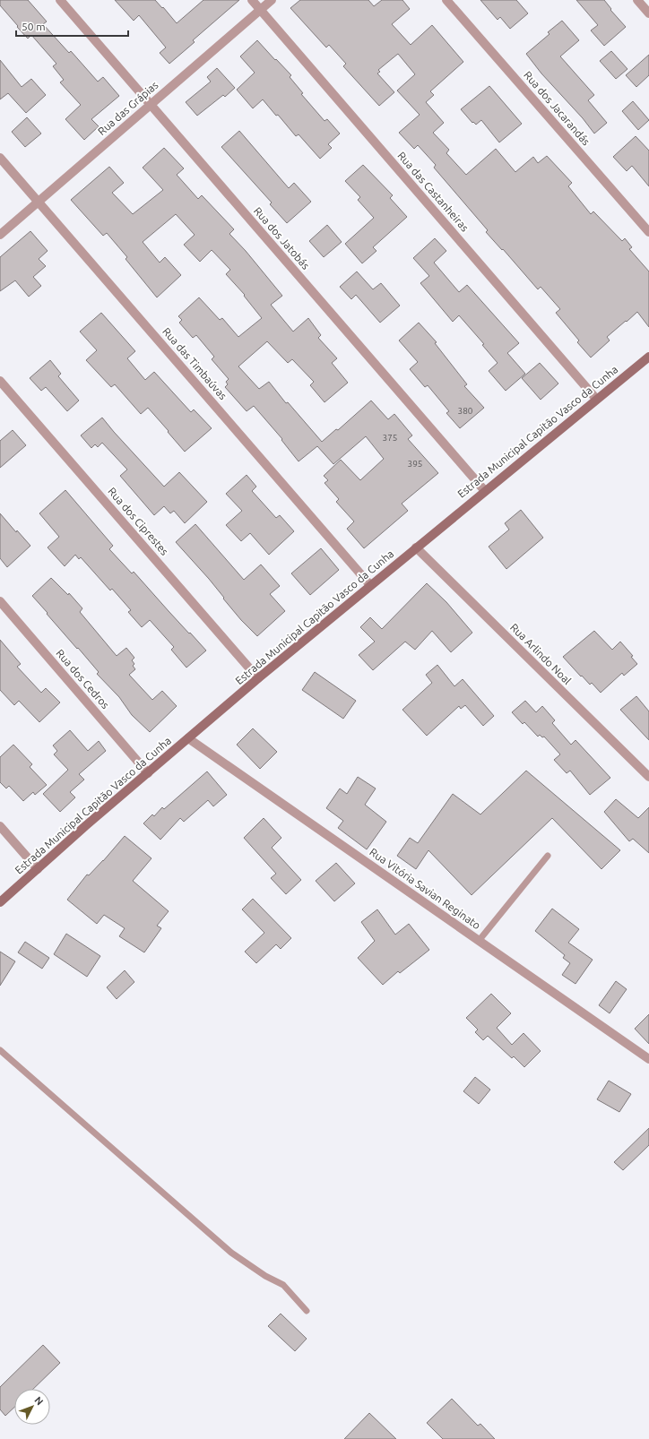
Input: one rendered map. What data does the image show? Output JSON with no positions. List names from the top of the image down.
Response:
{
  "streets": {
    "main road": ["Estrada Municipal Capitão Vasco da Cunha"],
    "street": [
      "Rua das Grápias",
      "Rua dos Jacarandás",
      "Rua das Castanheiras",
      "Rua dos Jatobás",
      "Rua das Timbaúvas",
      "Rua dos Ciprestes",
      "Rua Arlindo Noal",
      "Rua dos Cedros",
      "Rua Vitória Savian Reginato"
    ]
  },
  "crossings": [
    ["Rua das Grápias", "Rua das Castanheiras"],
    ["Rua das Grápias", "Rua dos Jatobás"],
    ["Rua das Grápias", "Rua das Timbaúvas"],
    ["Rua das Castanheiras", "Estrada Municipal Capitão Vasco da Cunha"],
    ["Rua dos Jatobás", "Estrada Municipal Capitão Vasco da Cunha"],
    ["Rua das Timbaúvas", "Estrada Municipal Capitão Vasco da Cunha"],
    ["Estrada Municipal Capitão Vasco da Cunha", "Rua dos Ciprestes"],
    ["Estrada Municipal Capitão Vasco da Cunha", "Rua Arlindo Noal"],
    ["Estrada Municipal Capitão Vasco da Cunha", "Rua dos Cedros"],
    ["Estrada Municipal Capitão Vasco da Cunha", "Rua Vitória Savian Reginato"]
  ],
  "house_numbers": ["380", "375", "395"],
  "scale_bar": "50 m",
  "north": "top right"
}
